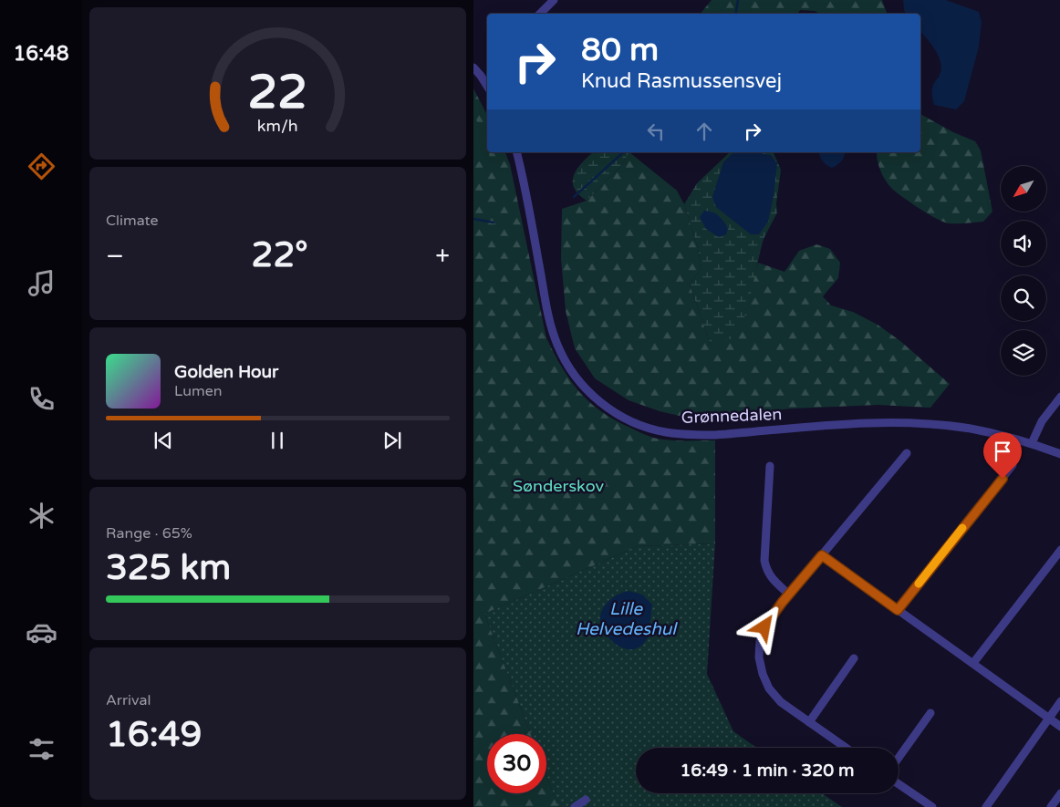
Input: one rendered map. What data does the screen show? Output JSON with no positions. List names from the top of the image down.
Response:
{
  "streets": {
    "street": ["Grønnedalen"]
  },
  "water": ["Lille Helvedeshul"],
  "parks": ["Sønderskov"],
  "north": "bottom left",
  "page": {
    "tabs": "16:48",
    "turn": ["80 m", "Knud Rasmussensvej"],
    "tile": [
      "Climate",
      ["Range · 65%", "325 km"],
      ["Arrival", "16:49"]
    ],
    "heat": ["−", "22°", "+"],
    "song": ["Golden Hour", "Lumen"],
    "limit": "30",
    "trip": "16:49 · 1 min · 320 m",
    "gauge": ["22", "km/h"]
  }
}
